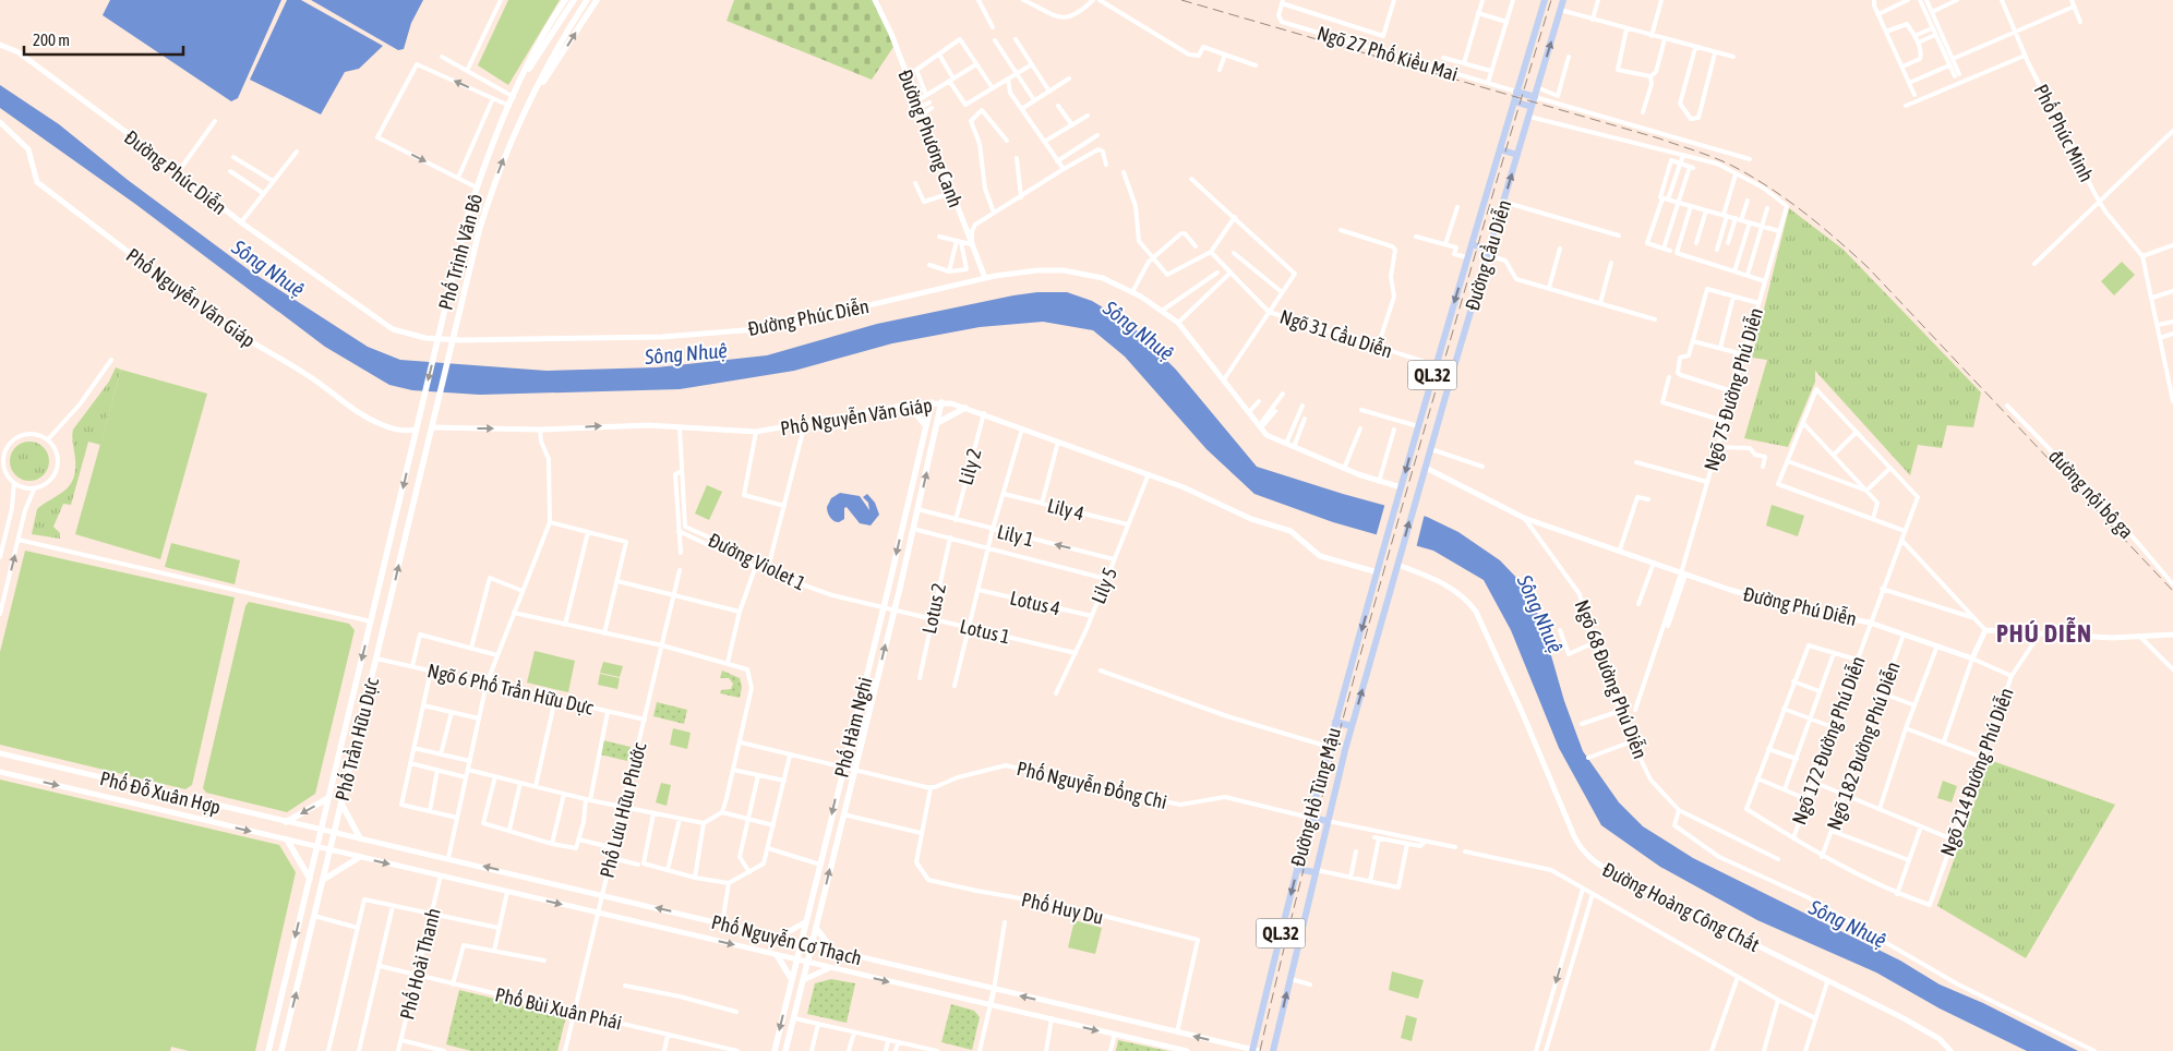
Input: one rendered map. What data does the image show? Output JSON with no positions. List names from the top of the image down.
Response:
{
  "streets": {
    "highway": ["Đường Cầu Diễn", "QL.32", "Đường Hồ Tùng Mậu"],
    "main road": ["Phố Trịnh Văn Bô", "Phố Hàm Nghi", "Phố Trần Hữu Dực"],
    "street": [
      "Ngõ 27 Phố Kiều Mai",
      "Phố Phúc Minh",
      "Đường Phương Canh",
      "Đường Phúc Diễn",
      "Phố Nguyễn Văn Giáp",
      "Ngõ 31 Cầu Diễn",
      "Ngõ 75 Đường Phú Diễn",
      "Lily 2",
      "đường nội bộ ga",
      "Lily 4",
      "Lily 1",
      "Đường Violet 1",
      "Lily 5",
      "Lotus 4",
      "Đường Phú Diễn",
      "Lotus 2",
      "Lotus 1",
      "Ngõ 68 Đường Phú Diễn",
      "Ngõ 6 Phố Trần Hữu Dực",
      "Ngõ 172 Đường Phú Diễn",
      "Ngõ 182 Đường Phú Diễn",
      "Ngõ 214 Đường Phú Diễn",
      "Phố Nguyễn Đổng Chi",
      "Phố Đỗ Xuân Hợp",
      "Phố Lưu Hữu Phước",
      "Đường Hoàng Công Chất",
      "Phố Huy Du",
      "Phố Nguyễn Cơ Thạch",
      "Phố Hoài Thanh",
      "Phố Bùi Xuân Phái"
    ]
  },
  "crossings": [
    ["Ngõ 27 Phố Kiều Mai", "Đường Cầu Diễn"],
    ["Đường Phương Canh", "Đường Phúc Diễn"],
    ["Đường Phúc Diễn", "Phố Trịnh Văn Bô"],
    ["Đường Phúc Diễn", "Đường Cầu Diễn"],
    ["Phố Trịnh Văn Bô", "Phố Nguyễn Văn Giáp"],
    ["Phố Trịnh Văn Bô", "Phố Trần Hữu Dực"],
    ["Đường Cầu Diễn", "Ngõ 31 Cầu Diễn"],
    ["Đường Cầu Diễn", "Đường Phú Diễn"],
    ["Đường Cầu Diễn", "Đường Hồ Tùng Mậu"],
    ["Phố Nguyễn Văn Giáp", "Lily 2"],
    ["Phố Nguyễn Văn Giáp", "Lily 5"],
    ["Phố Nguyễn Văn Giáp", "Phố Hàm Nghi"],
    ["Phố Nguyễn Văn Giáp", "Phố Trần Hữu Dực"],
    ["Phố Nguyễn Văn Giáp", "Đường Hồ Tùng Mậu"],
    ["Ngõ 75 Đường Phú Diễn", "Đường Phú Diễn"],
    ["Lily 2", "Lily 1"],
    ["Lily 4", "Lily 5"],
    ["Lily 1", "Lily 5"],
    ["Lily 1", "Phố Hàm Nghi"],
    ["Đường Violet 1", "Lotus 1"],
    ["Đường Violet 1", "Phố Hàm Nghi"],
    ["Lily 5", "Lotus 4"],
    ["Lily 5", "Lotus 1"],
    ["Đường Phú Diễn", "Ngõ 68 Đường Phú Diễn"],
    ["Đường Phú Diễn", "Ngõ 172 Đường Phú Diễn"],
    ["Đường Phú Diễn", "Ngõ 182 Đường Phú Diễn"],
    ["Lotus 2", "Lotus 1"],
    ["Lotus 1", "Phố Hàm Nghi"],
    ["Ngõ 6 Phố Trần Hữu Dực", "Phố Trần Hữu Dực"],
    ["Ngõ 6 Phố Trần Hữu Dực", "Phố Lưu Hữu Phước"],
    ["Phố Hàm Nghi", "Phố Nguyễn Cơ Thạch"],
    ["Phố Trần Hữu Dực", "Phố Đỗ Xuân Hợp"],
    ["Phố Trần Hữu Dực", "Phố Nguyễn Cơ Thạch"],
    ["Ngõ 172 Đường Phú Diễn", "Ngõ 182 Đường Phú Diễn"],
    ["Ngõ 172 Đường Phú Diễn", "Ngõ 214 Đường Phú Diễn"],
    ["Phố Nguyễn Đổng Chi", "Đường Hồ Tùng Mậu"],
    ["Phố Nguyễn Đổng Chi", "Phố Huy Du"],
    ["Phố Đỗ Xuân Hợp", "Phố Nguyễn Cơ Thạch"],
    ["Đường Hồ Tùng Mậu", "Đường Hoàng Công Chất"],
    ["Đường Hồ Tùng Mậu", "Phố Nguyễn Cơ Thạch"],
    ["Phố Lưu Hữu Phước", "Phố Nguyễn Cơ Thạch"],
    ["Phố Lưu Hữu Phước", "Phố Bùi Xuân Phái"],
    ["Phố Huy Du", "Phố Nguyễn Cơ Thạch"],
    ["Phố Nguyễn Cơ Thạch", "Phố Hoài Thanh"],
    ["Phố Hoài Thanh", "Phố Bùi Xuân Phái"]
  ],
  "districts": ["PHÚ DIỄN"],
  "water": ["Sông Nhuệ"],
  "scale_bar": "200 m"
}
